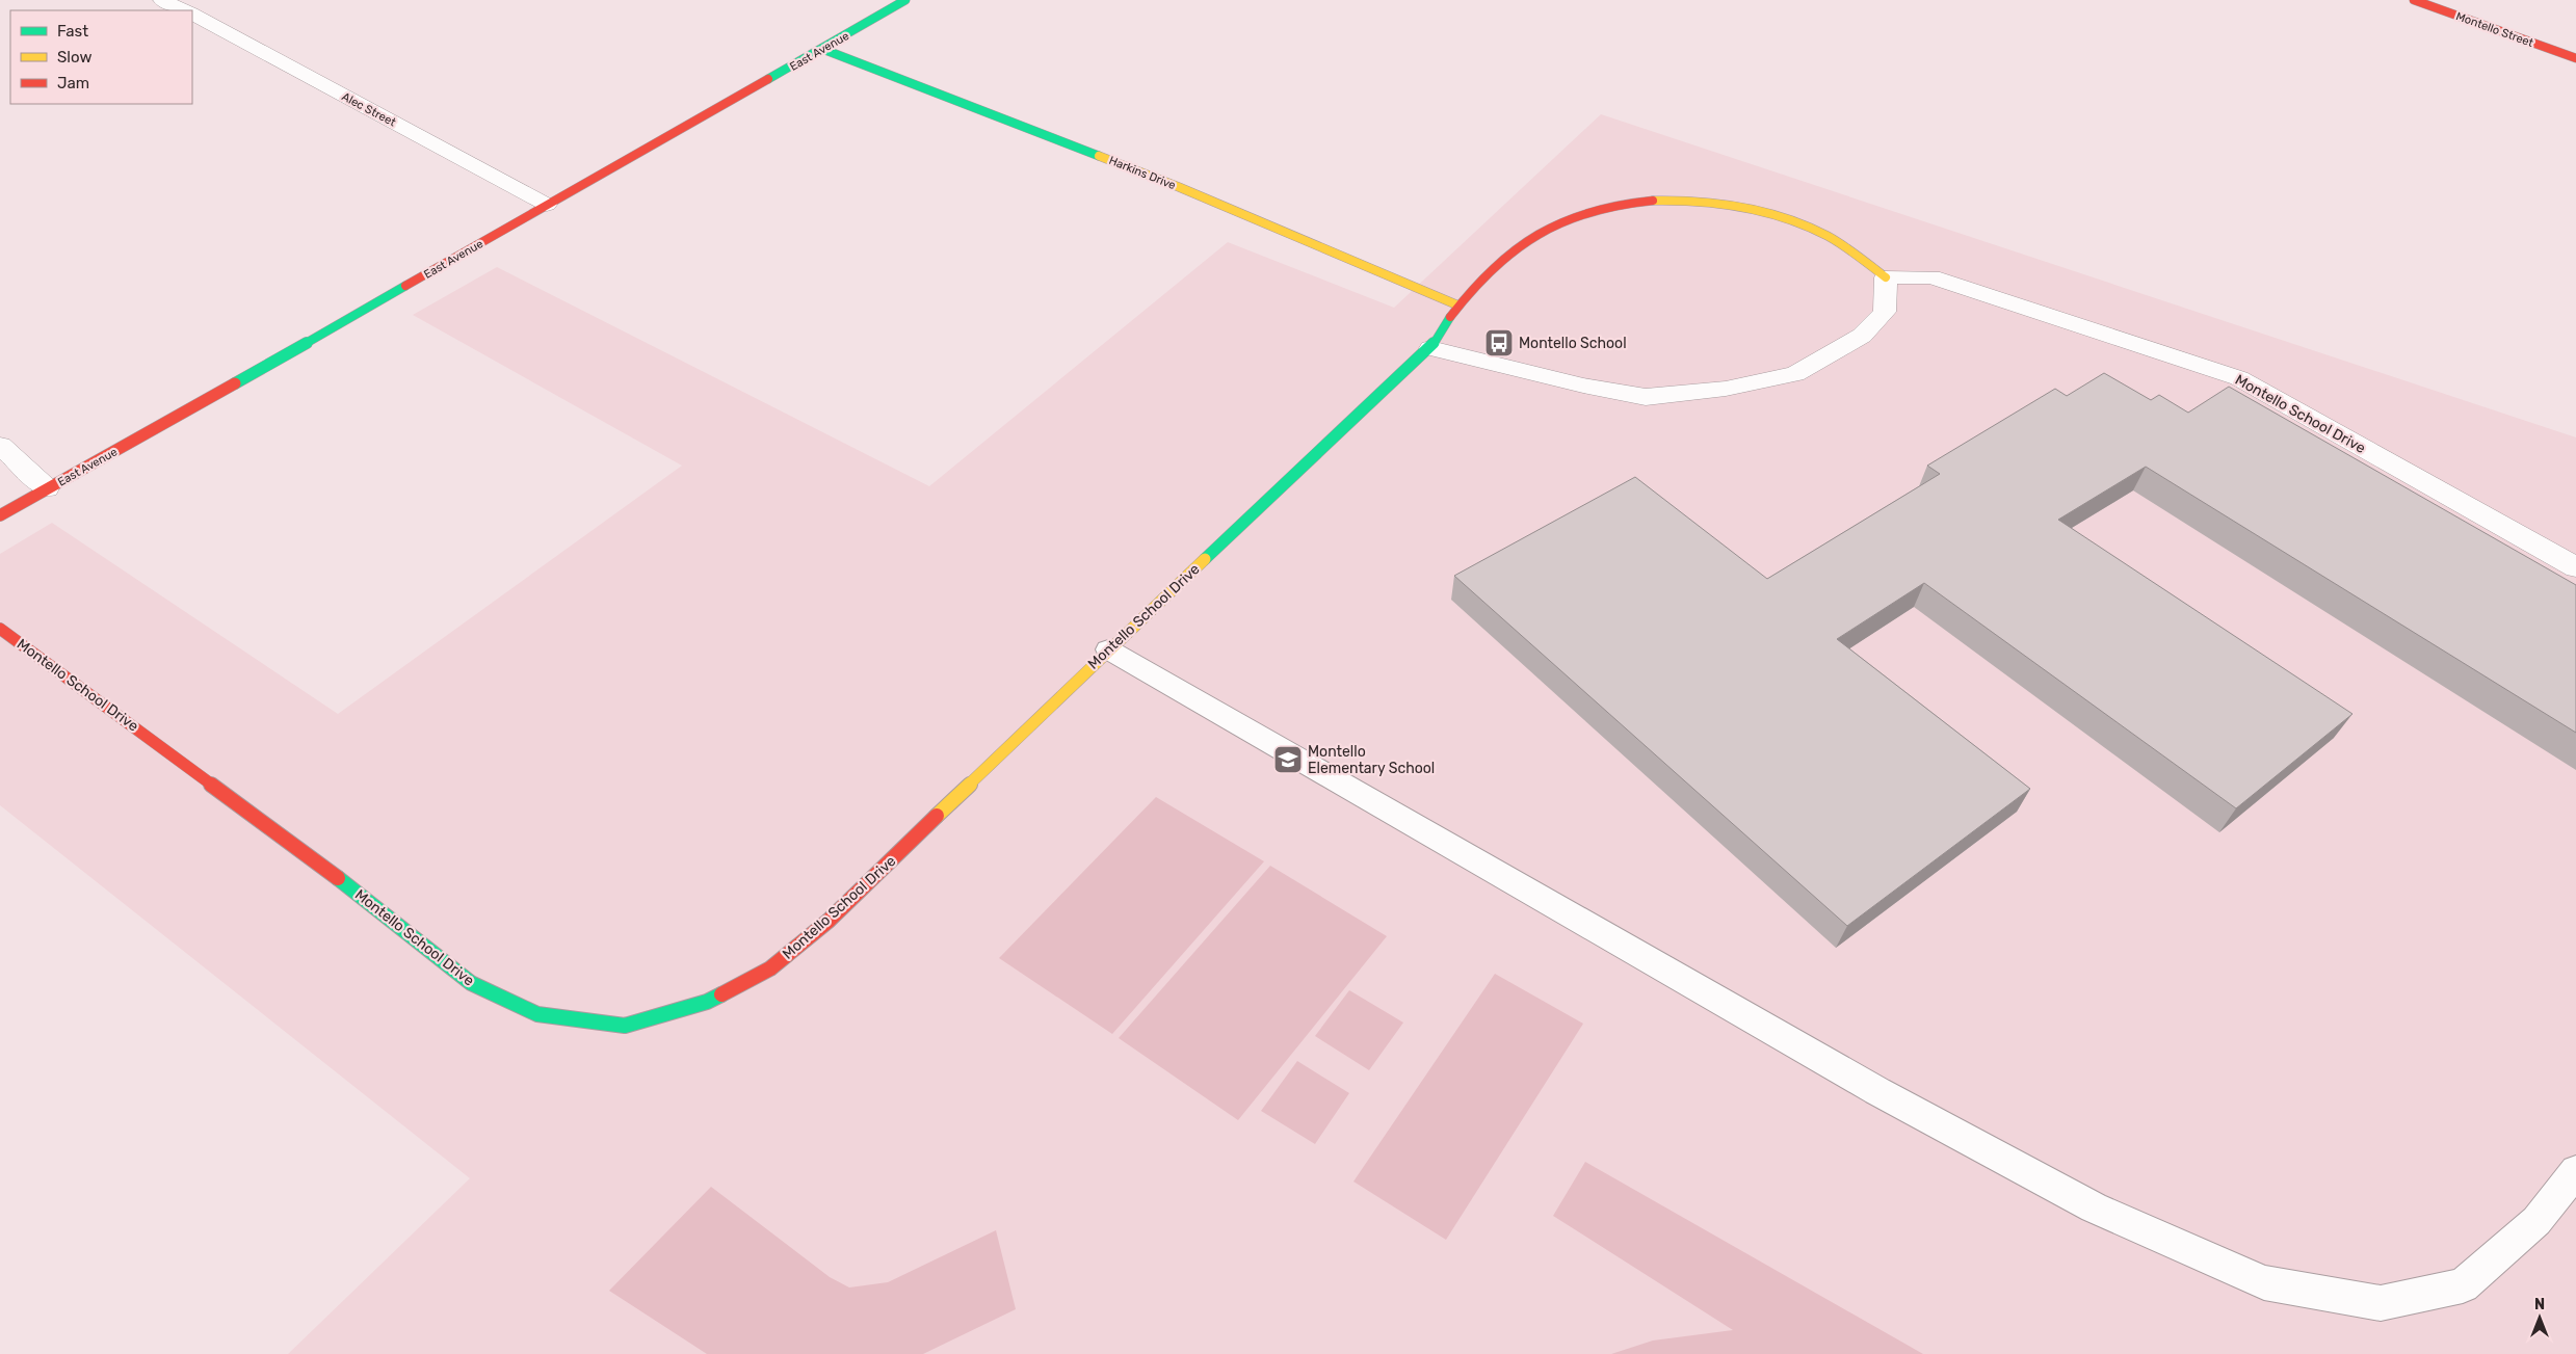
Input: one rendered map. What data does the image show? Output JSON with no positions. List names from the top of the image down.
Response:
{
  "streets": {
    "street": [
      "Montello Street",
      "East Avenue",
      "Alec Street",
      "Harkins Drive",
      "Montello School Drive"
    ]
  },
  "crossings": [
    ["East Avenue", "Alec Street"],
    ["East Avenue", "Harkins Drive"],
    ["Harkins Drive", "Montello School Drive"]
  ],
  "places": {
    "bus stop": ["Montello School"],
    "school or university": ["Montello Elementary School"]
  },
  "legend": ["Fast", "Slow", "Jam"],
  "north": "top"
}
